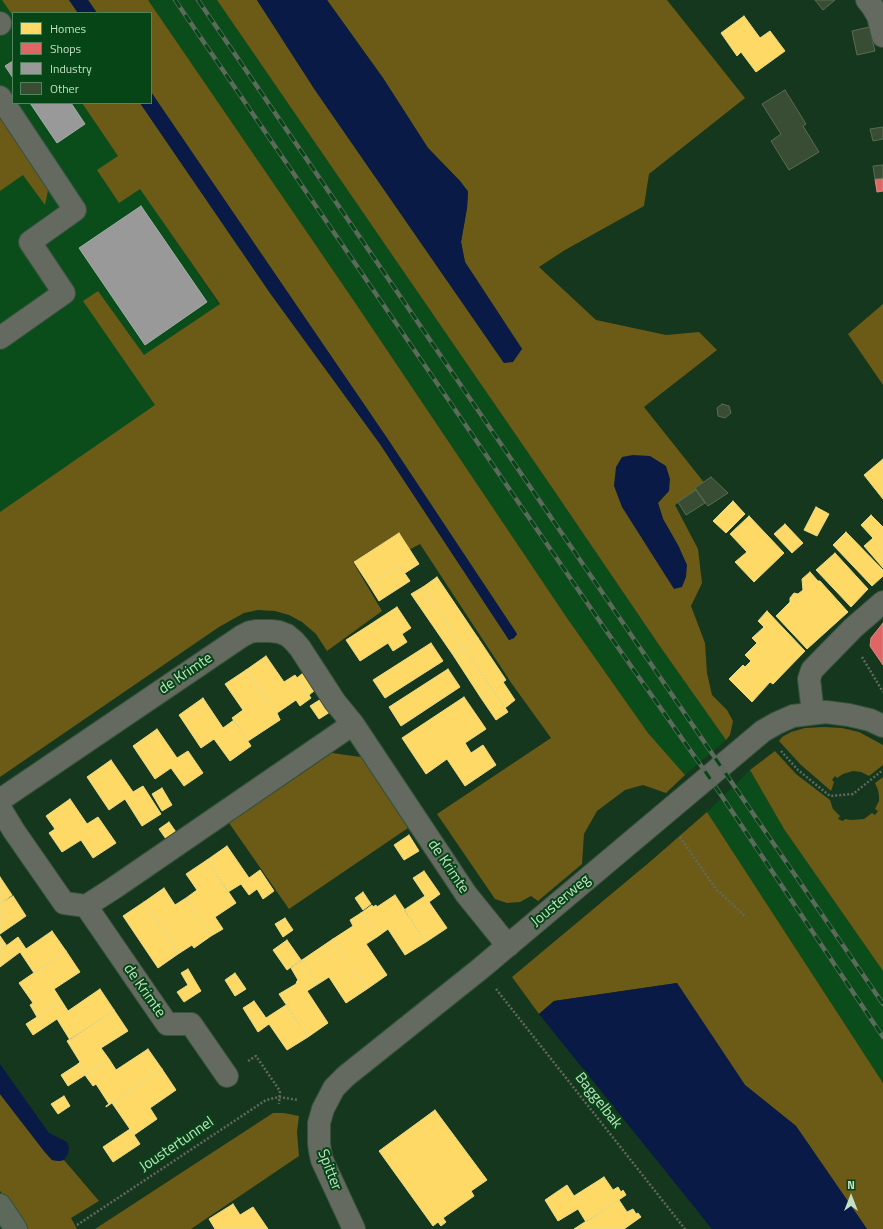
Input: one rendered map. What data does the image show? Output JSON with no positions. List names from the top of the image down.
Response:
{
  "streets": {
    "street": ["de Krimte", "Jousterweg", "Spitter"],
    "path": ["Baggelbak", "Joustertunnel"]
  },
  "crossings": [
    ["de Krimte", "Jousterweg"],
    ["Jousterweg", "Spitter"]
  ],
  "legend": [
    "Homes",
    "Shops",
    "Industry",
    "Other"
  ],
  "north": "top"
}
